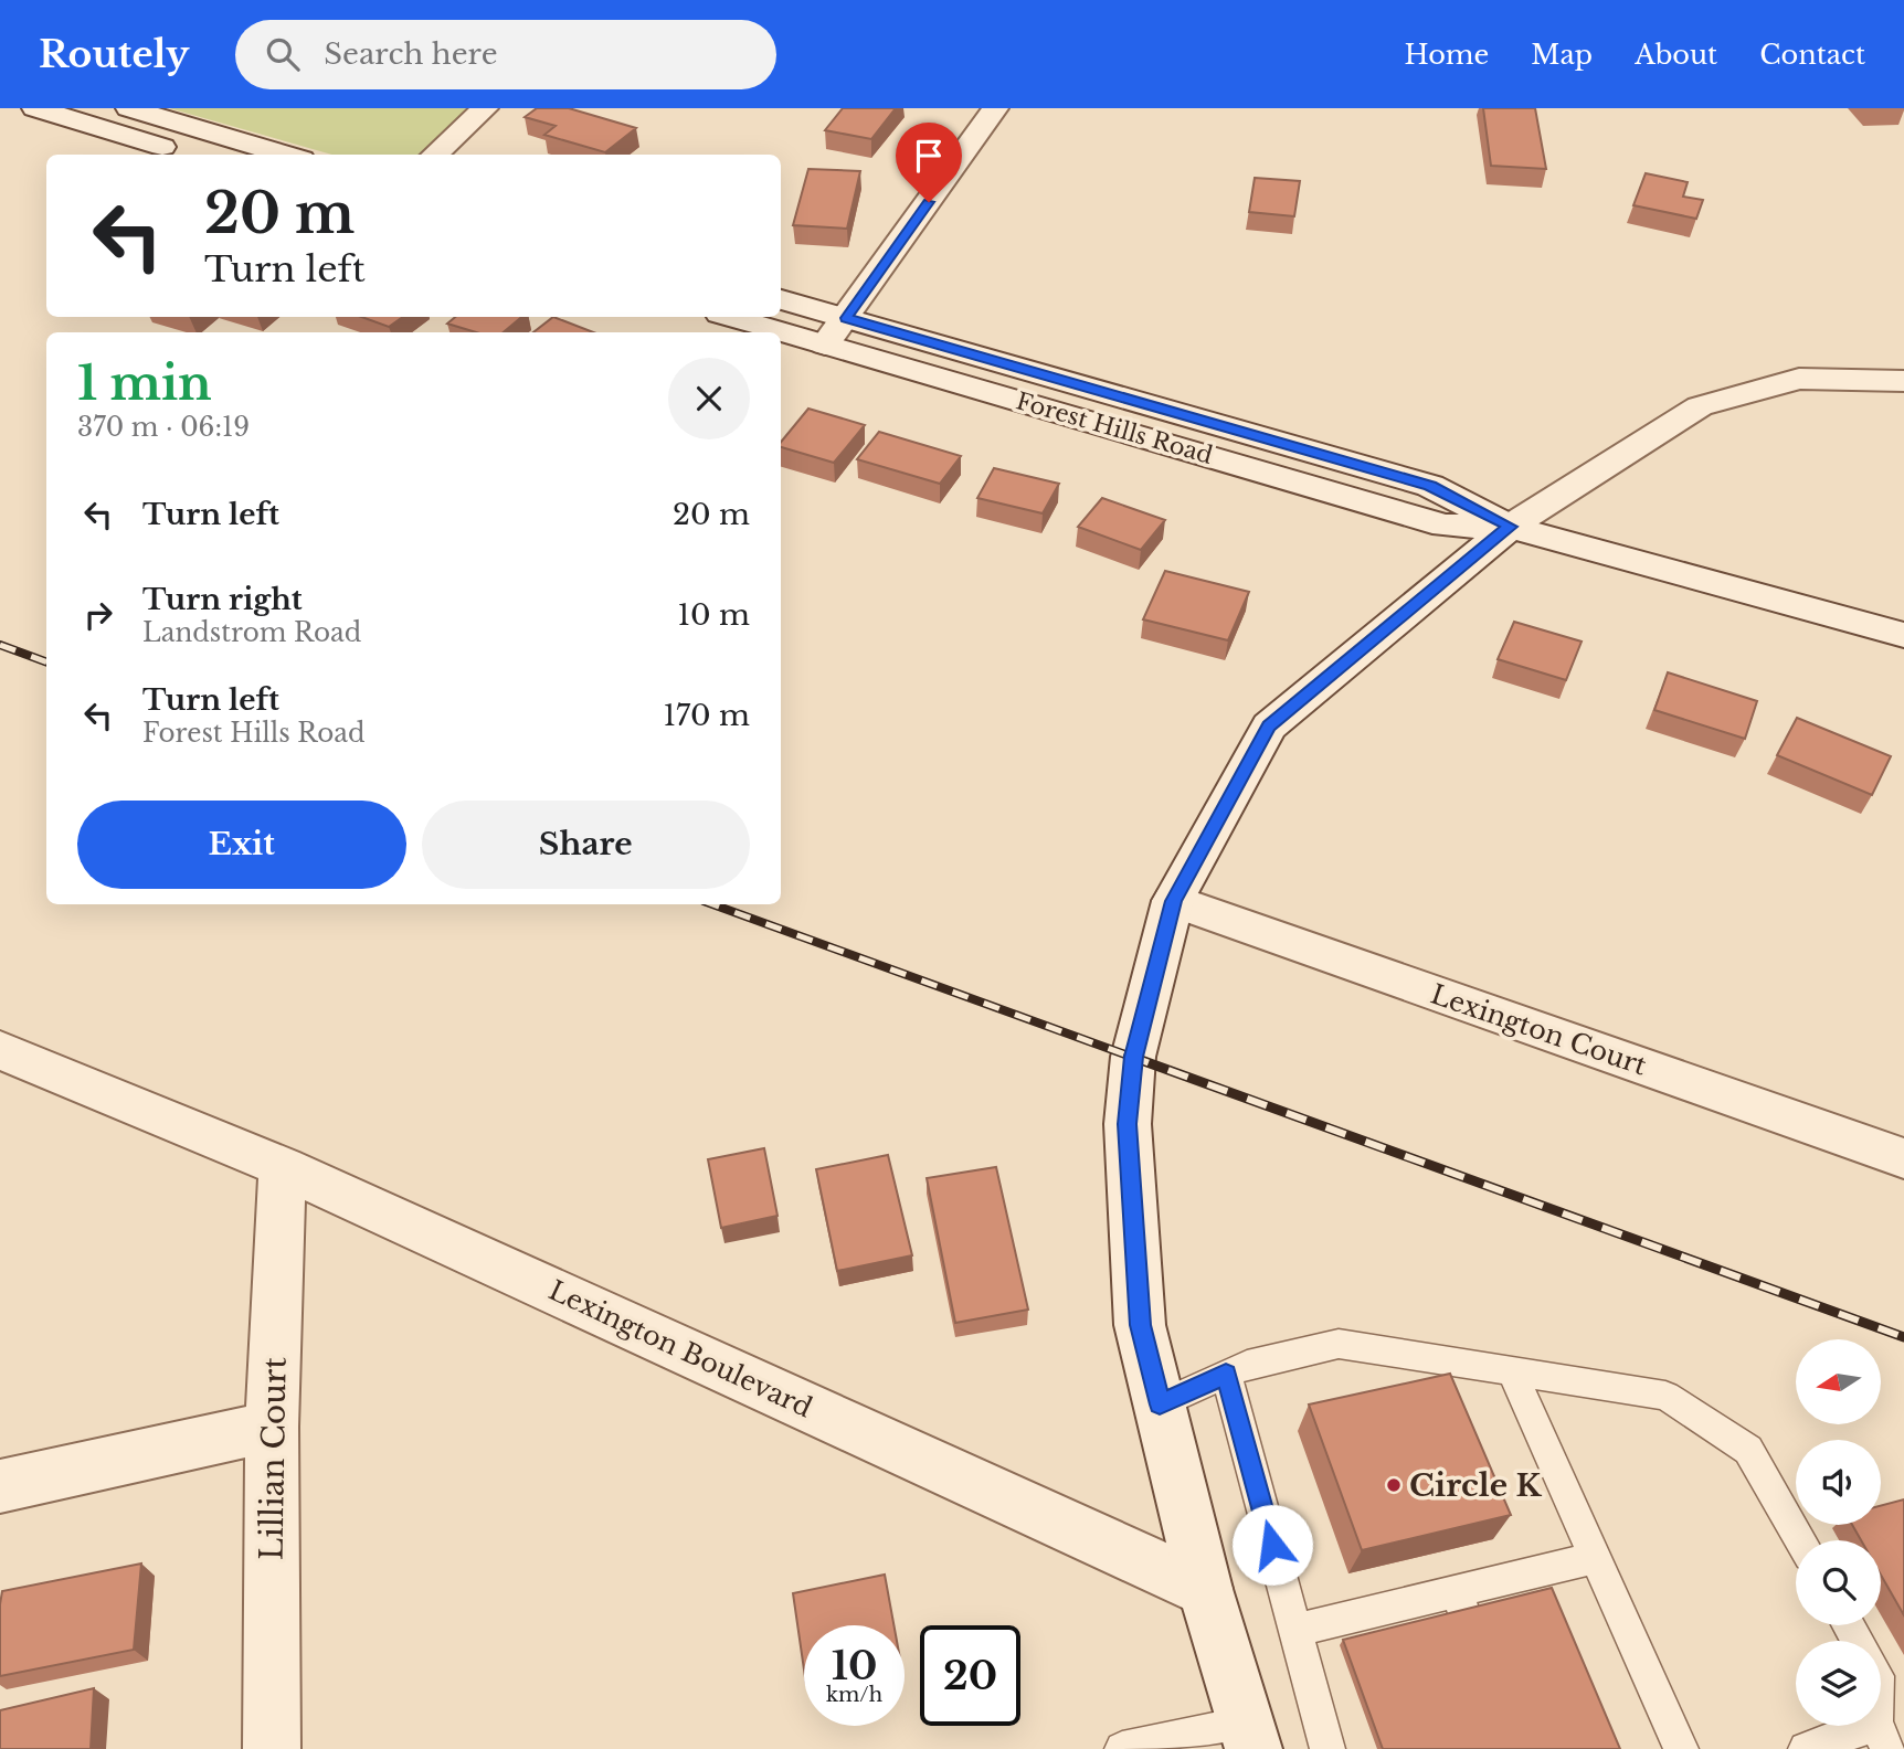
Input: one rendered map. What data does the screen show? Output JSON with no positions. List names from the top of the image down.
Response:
{
  "streets": {
    "street": [
      "Forest Hills Road",
      "Lexington Court",
      "Lexington Boulevard",
      "Lillian Court"
    ]
  },
  "crossings": [
    ["Lexington Boulevard", "Lillian Court"]
  ],
  "places": ["Circle K"],
  "north": "left",
  "page": {
    "header": "Routely",
    "search": "Search here",
    "nav": [
      "Home",
      "Map",
      "About",
      "Contact"
    ],
    "turn": ["20 m", "Turn left"],
    "heading": ["1 min", "370 m · 06:19"],
    "list": [
      {
        "name": "Turn left",
        "value": "20 m"
      },
      {
        "name": "Turn right",
        "note": "Landstrom Road",
        "value": "10 m"
      },
      {
        "name": "Turn left",
        "note": "Forest Hills Road",
        "value": "170 m"
      }
    ],
    "buttons": ["Exit", "Share"],
    "speed": "10 km/h",
    "limit": "20"
  }
}
